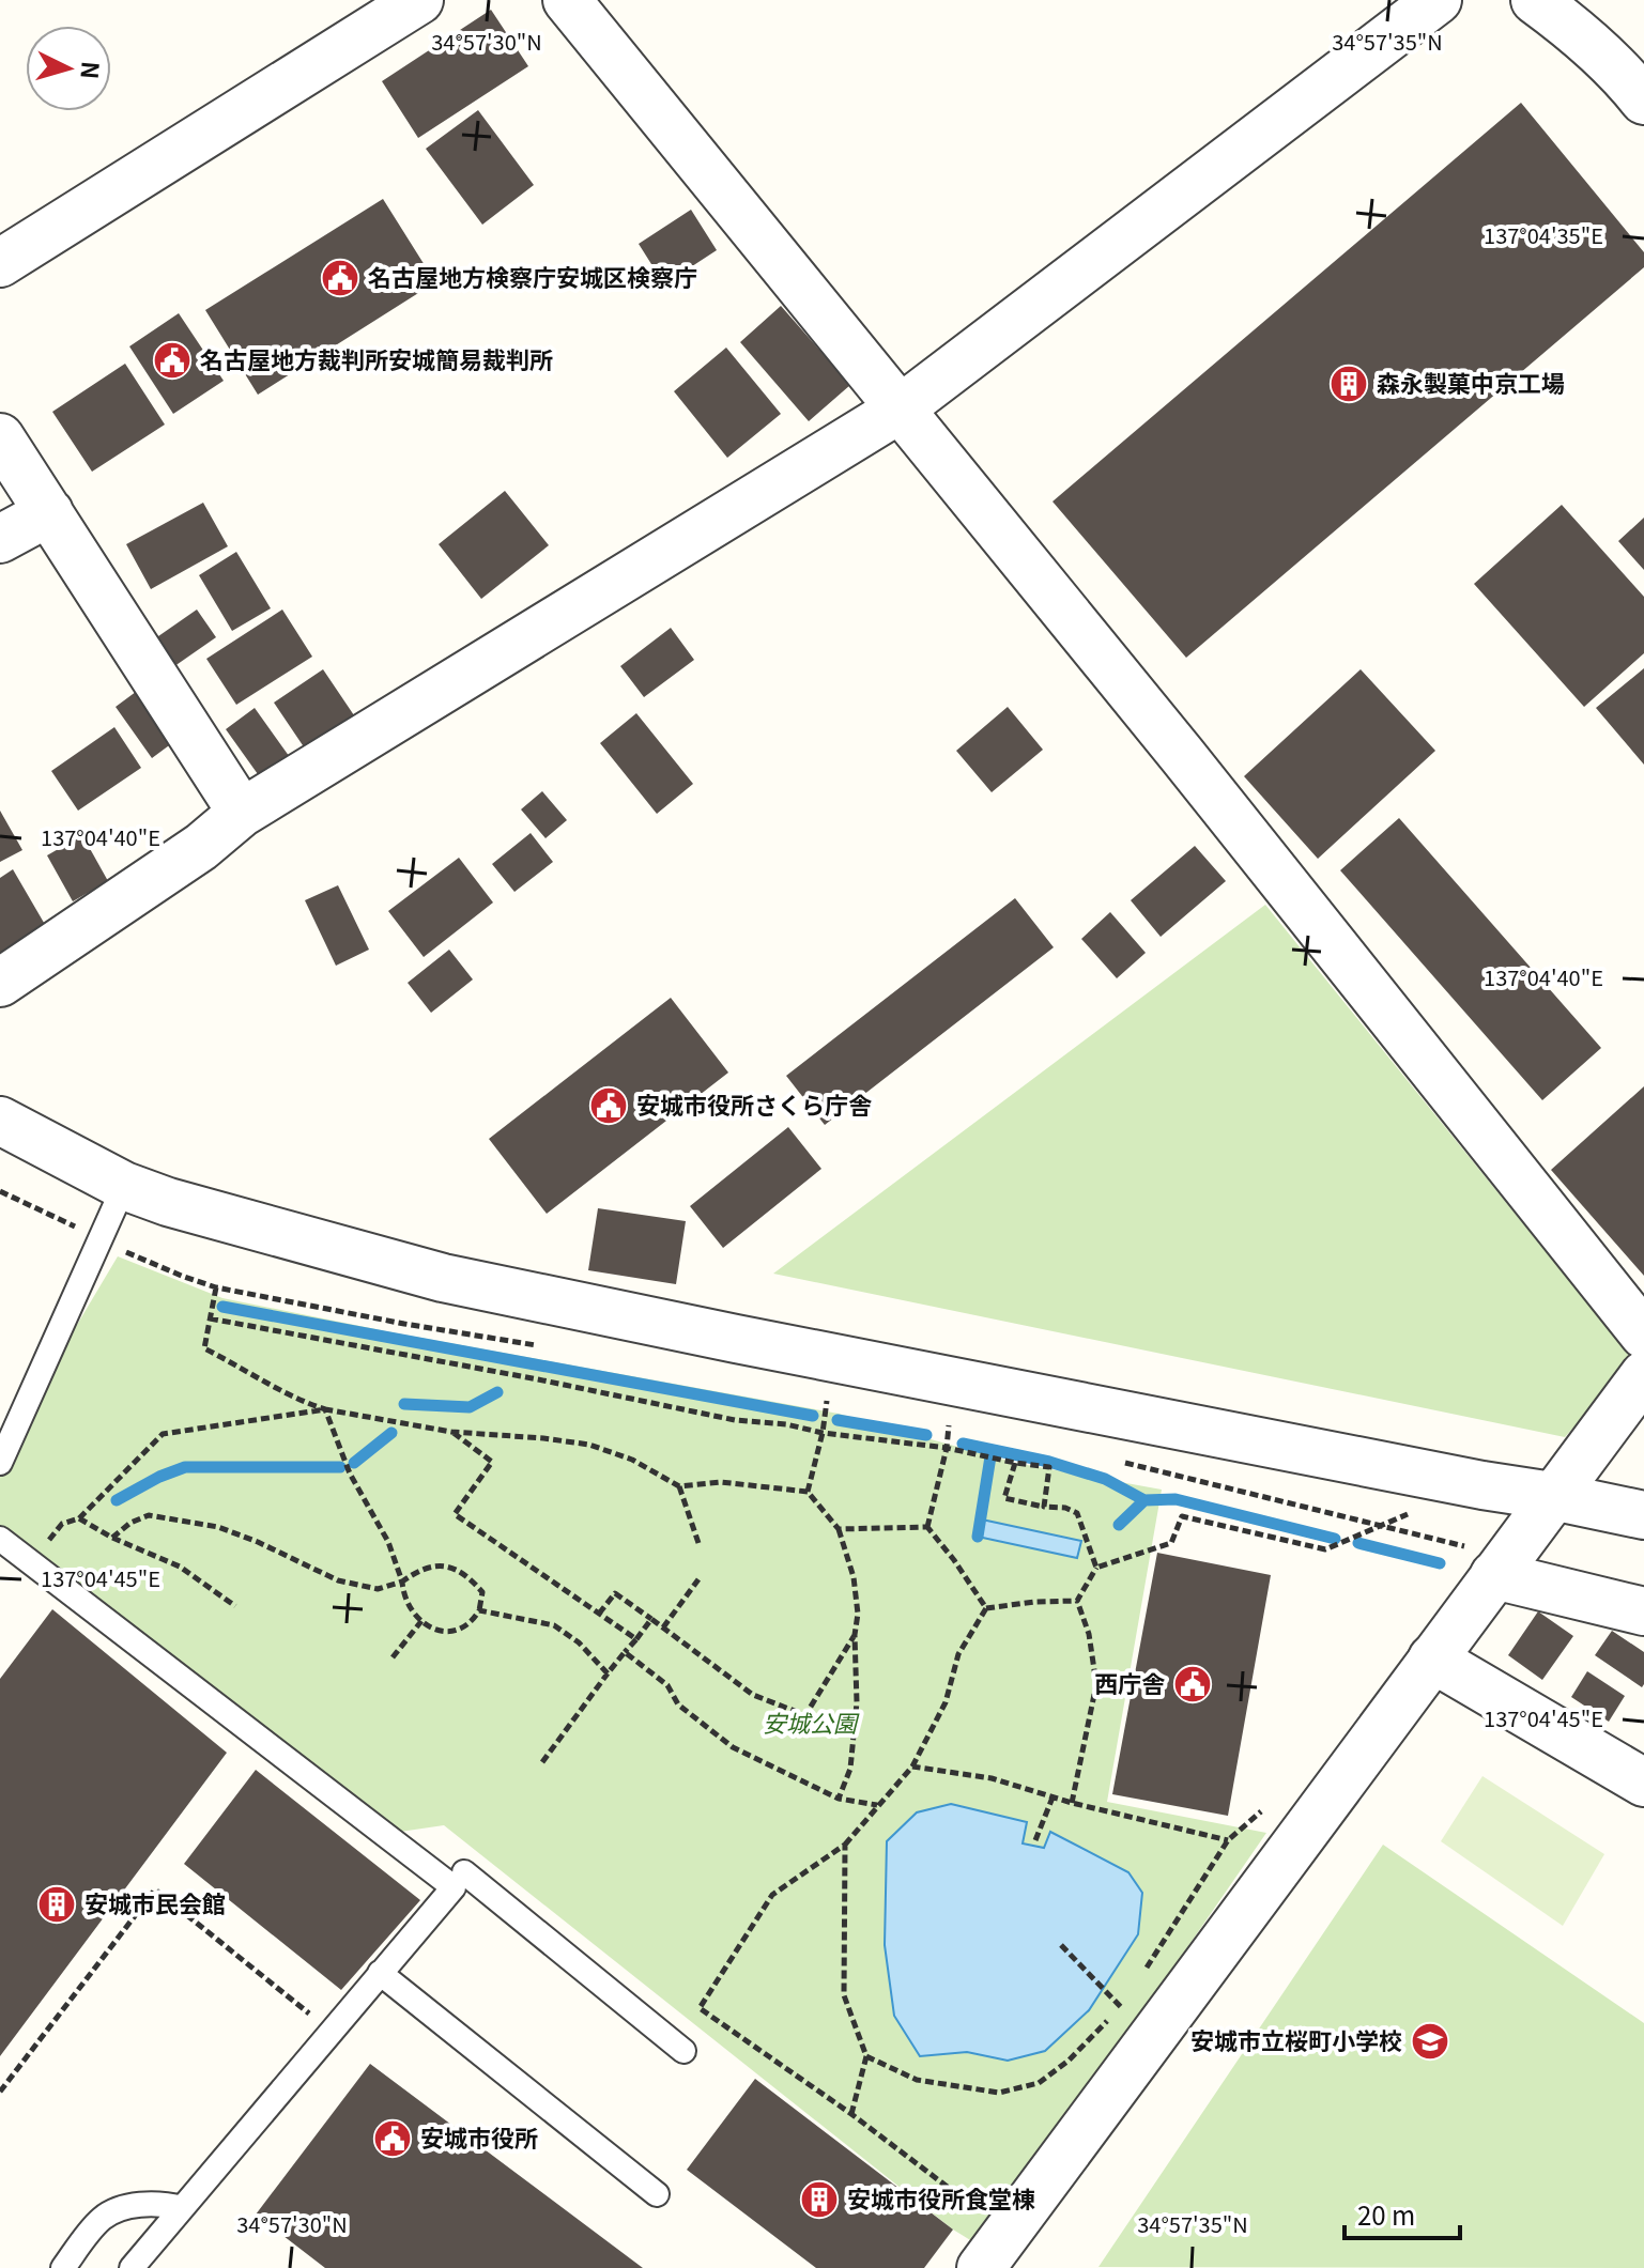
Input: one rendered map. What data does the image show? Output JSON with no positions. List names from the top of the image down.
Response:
{
  "parks": ["安城公園"],
  "places": {
    "public building": [
      "名古屋地方検察庁安城区検察庁",
      "名古屋地方裁判所安城簡易裁判所",
      "安城市役所さくら庁舎",
      "西庁舎",
      "安城市役所"
    ],
    "building": ["森永製菓中京工場", "安城市民会館", "安城市役所食堂棟"],
    "school or university": ["安城市立桜町小学校"]
  },
  "scale_bar": "20 m",
  "north": "right",
  "coordinates": [
    "34°57'30\"N",
    "34°57'35\"N",
    "137°04'35\"E",
    "137°04'40\"E",
    "137°04'45\"E"
  ]
}
